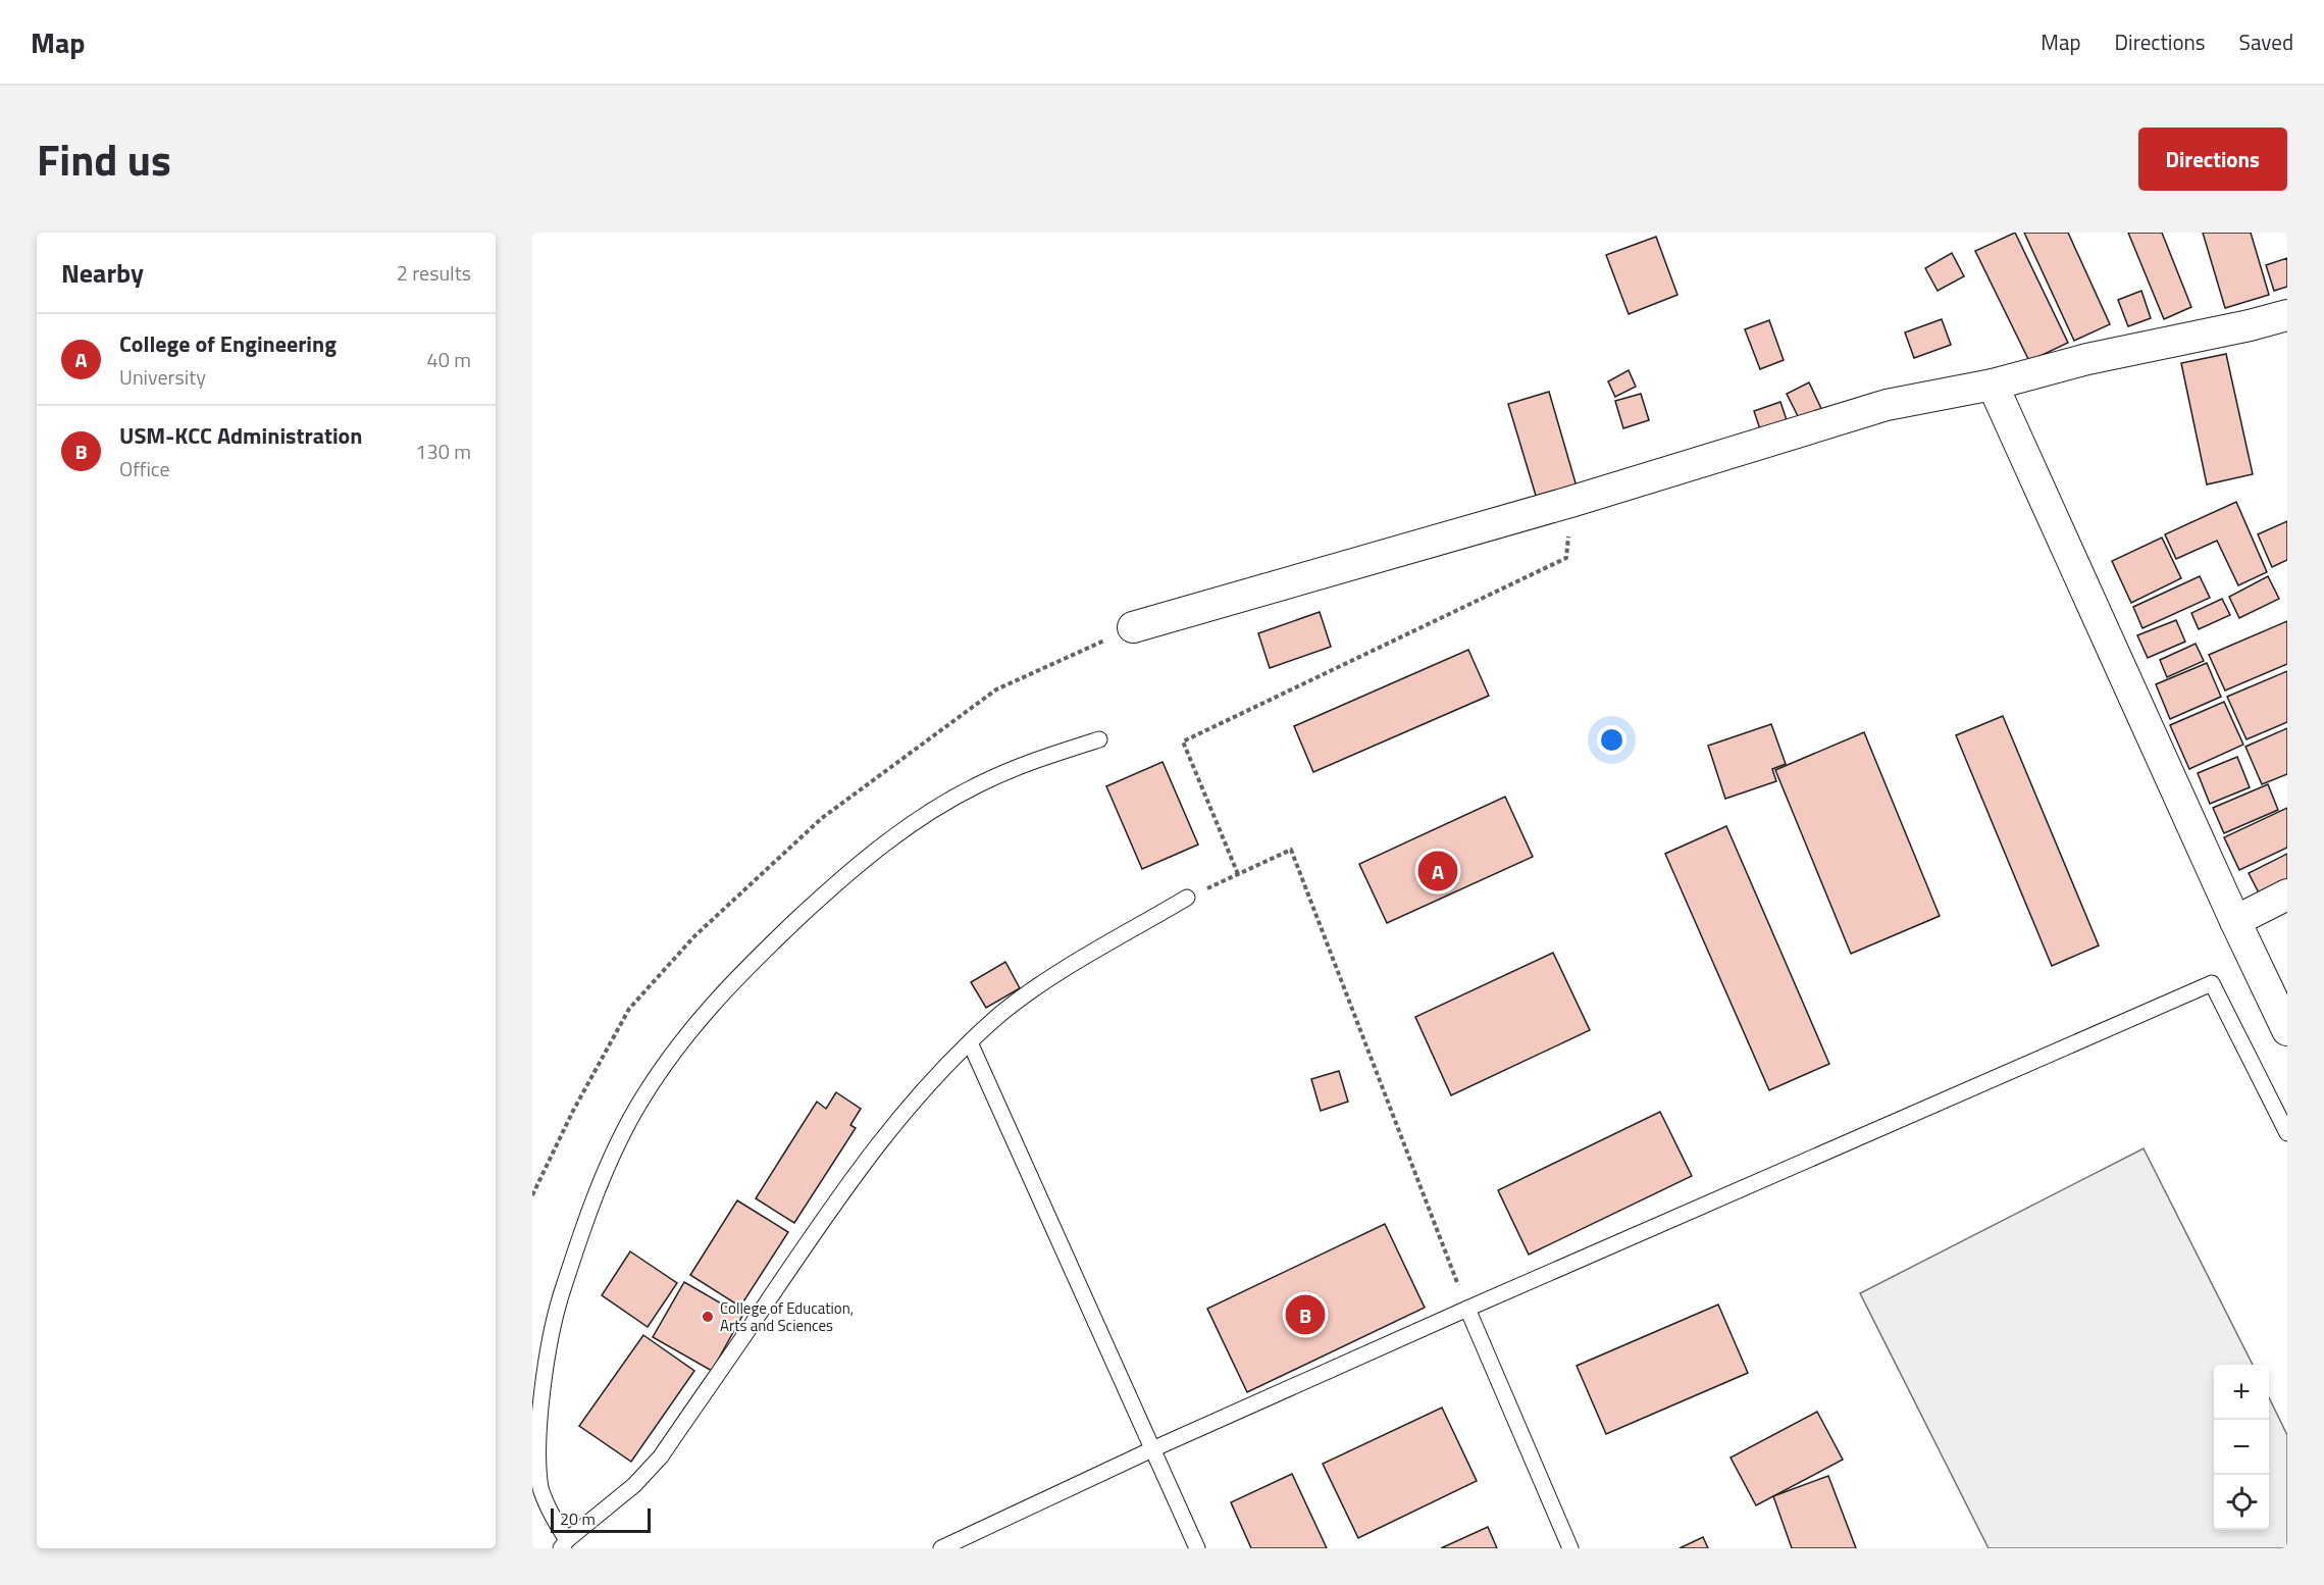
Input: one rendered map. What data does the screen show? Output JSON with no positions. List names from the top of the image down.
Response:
{
  "places": ["College of Education, Arts and Sciences"],
  "scale_bar": "20 m",
  "page": {
    "header": "Map",
    "nav": ["Map", "Directions", "Saved"],
    "title": "Find us",
    "buttons": "Directions",
    "heading": ["Nearby", "2 results"],
    "list": [
      {
        "mark": "A",
        "name": "College of Engineering",
        "note": "University",
        "value": "40 m"
      },
      {
        "mark": "B",
        "name": "USM-KCC Administration",
        "note": "Office",
        "value": "130 m"
      }
    ],
    "pins": ["A", "B"],
    "map_buttons": ["+", "−"],
    "scale": "20 m"
  }
}
